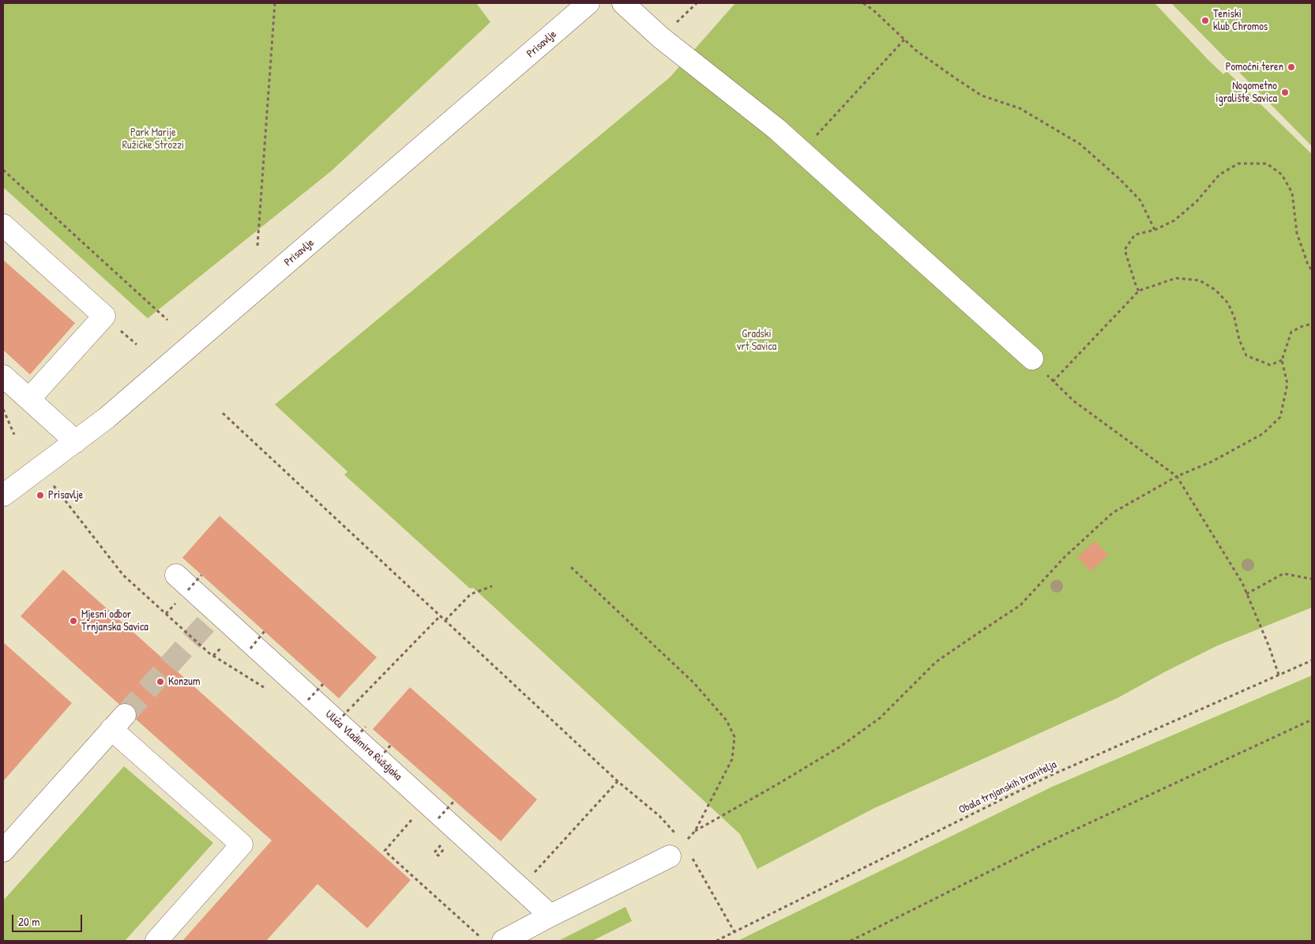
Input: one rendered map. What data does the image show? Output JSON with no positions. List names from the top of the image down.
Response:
{
  "streets": {
    "street": ["Prisavlje", "Ulica Vladimira Ruždjaka"],
    "path": ["Obala trnjanskih branitelja"]
  },
  "parks": ["Park Marije Ružičke Strozzi", "Gradski vrt Savica"],
  "places": [
    "Teniski klub Chromos",
    "Pomoćni teren",
    "Nogometno igralište Savica",
    "Prisavlje",
    "Mjesni odbor Trnjanska Savica",
    "Konzum"
  ],
  "scale_bar": "20 m"
}
